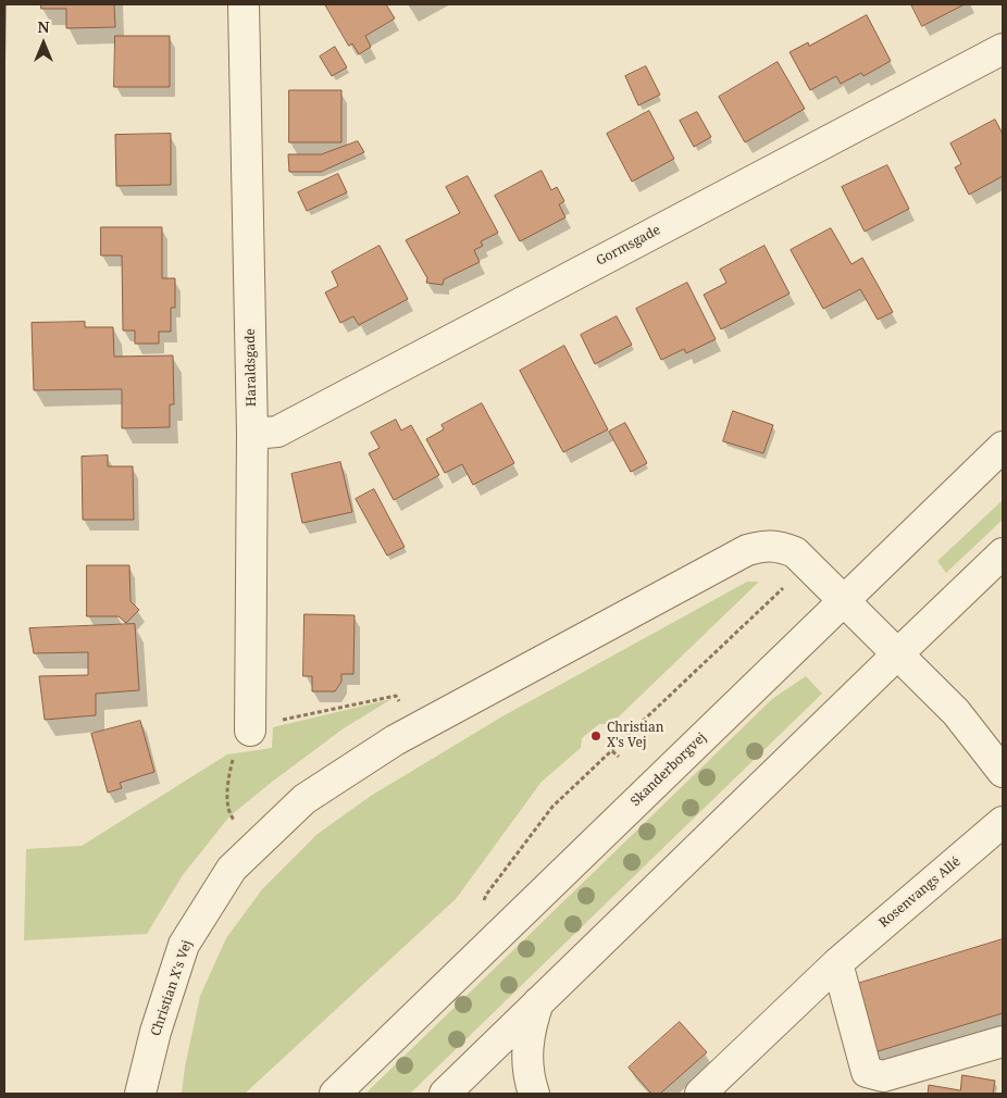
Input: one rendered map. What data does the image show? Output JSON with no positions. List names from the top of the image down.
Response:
{
  "streets": {
    "street": [
      "Gormsgade",
      "Haraldsgade",
      "Skanderborgvej",
      "Rosenvangs Allé",
      "Christian X's Vej"
    ]
  },
  "crossings": [
    ["Gormsgade", "Haraldsgade"],
    ["Skanderborgvej", "Christian X's Vej"]
  ],
  "places": ["Christian X's Vej"],
  "north": "top"
}
